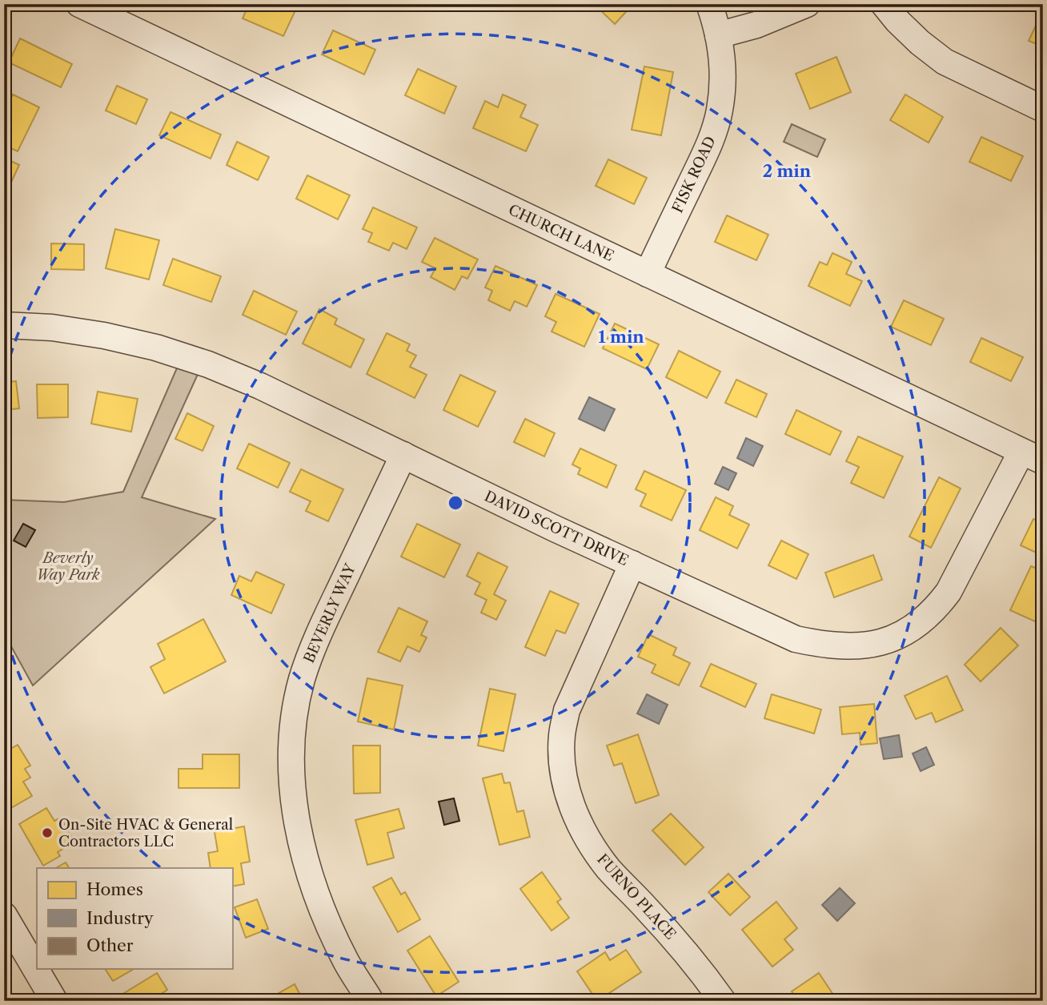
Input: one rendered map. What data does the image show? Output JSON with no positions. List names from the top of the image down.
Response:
{
  "streets": {
    "street": [
      "FISK ROAD",
      "CHURCH LANE",
      "DAVID SCOTT DRIVE",
      "BEVERLY WAY",
      "FURNO PLACE"
    ]
  },
  "crossings": [
    ["FISK ROAD", "CHURCH LANE"],
    ["CHURCH LANE", "DAVID SCOTT DRIVE"],
    ["DAVID SCOTT DRIVE", "BEVERLY WAY"],
    ["DAVID SCOTT DRIVE", "FURNO PLACE"]
  ],
  "parks": ["Beverly Way Park"],
  "places": ["On-Site HVAC & General Contractors LLC"],
  "legend": ["Homes", "Industry", "Other"],
  "rings": ["2 min", "1 min"]
}
